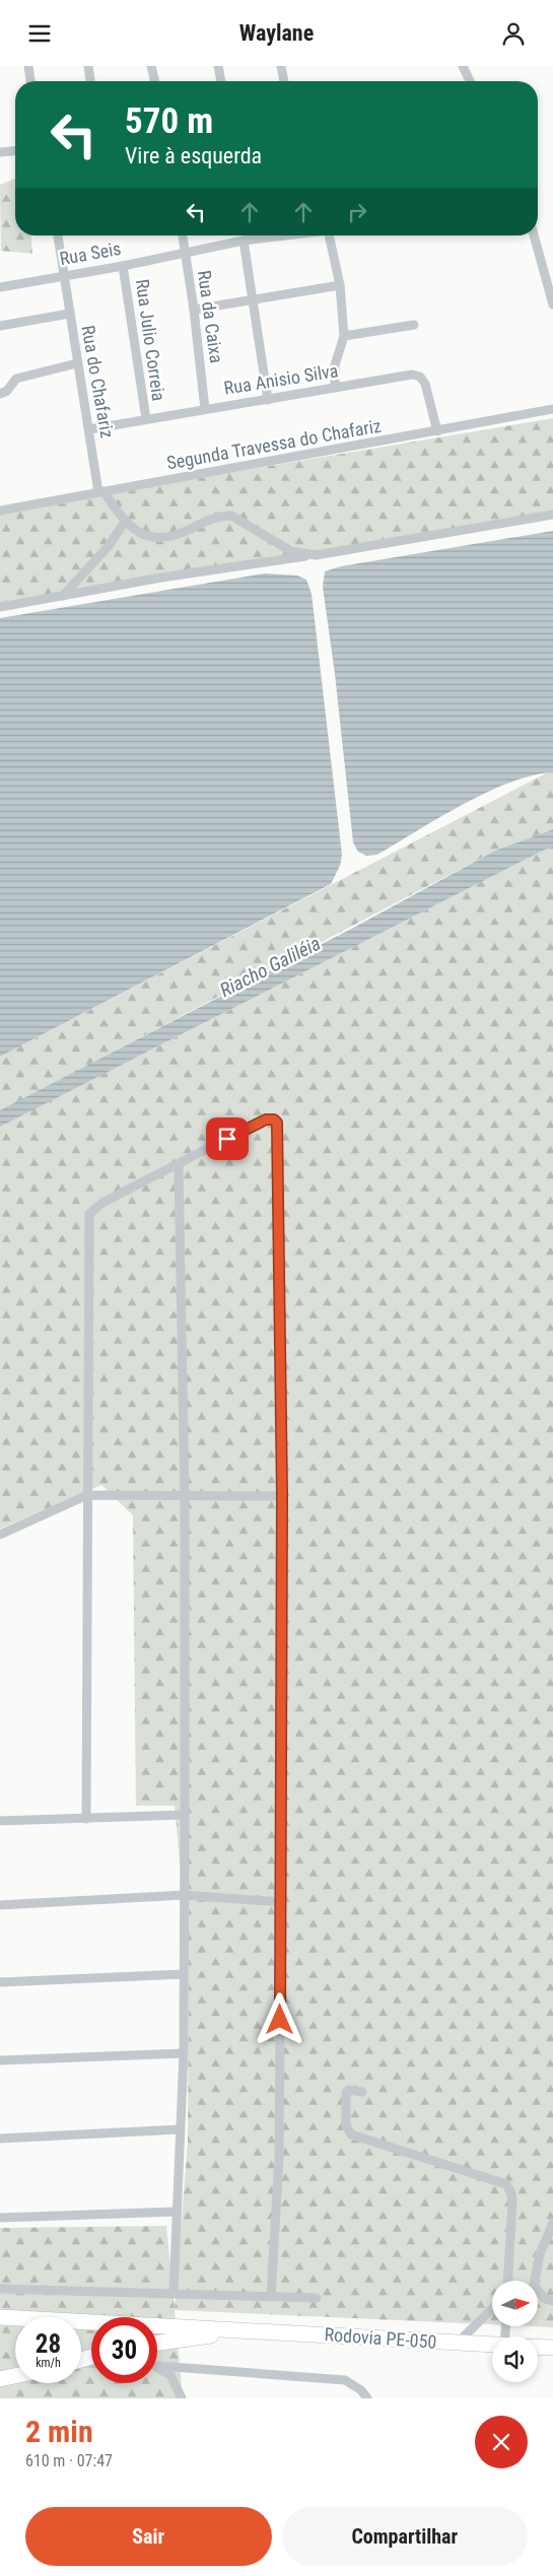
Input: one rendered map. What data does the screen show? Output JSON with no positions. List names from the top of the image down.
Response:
{
  "streets": {
    "main road": ["Rodovia PE-050"],
    "street": [
      "Rua Seis",
      "Rua da Caixa",
      "Rua Julio Correia",
      "Rua Anisio Silva",
      "Rua do Chafariz",
      "Segunda Travessa do Chafariz"
    ]
  },
  "crossings": [
    ["Rua Seis", "Rua da Caixa"],
    ["Rua Seis", "Rua Julio Correia"],
    ["Rua Seis", "Rua do Chafariz"],
    ["Rua da Caixa", "Rua Anisio Silva"],
    ["Rua Julio Correia", "Rua Anisio Silva"],
    ["Rua Anisio Silva", "Rua do Chafariz"],
    ["Rua Anisio Silva", "Segunda Travessa do Chafariz"],
    ["Rua do Chafariz", "Segunda Travessa do Chafariz"]
  ],
  "water": ["Riacho Galiléia"],
  "north": "right",
  "page": {
    "header": "Waylane",
    "turn": ["570 m", "Vire à esquerda"],
    "speed": "28 km/h",
    "limit": "30",
    "heading": ["2 min", "610 m · 07:47"],
    "buttons": ["Sair", "Compartilhar"]
  }
}
